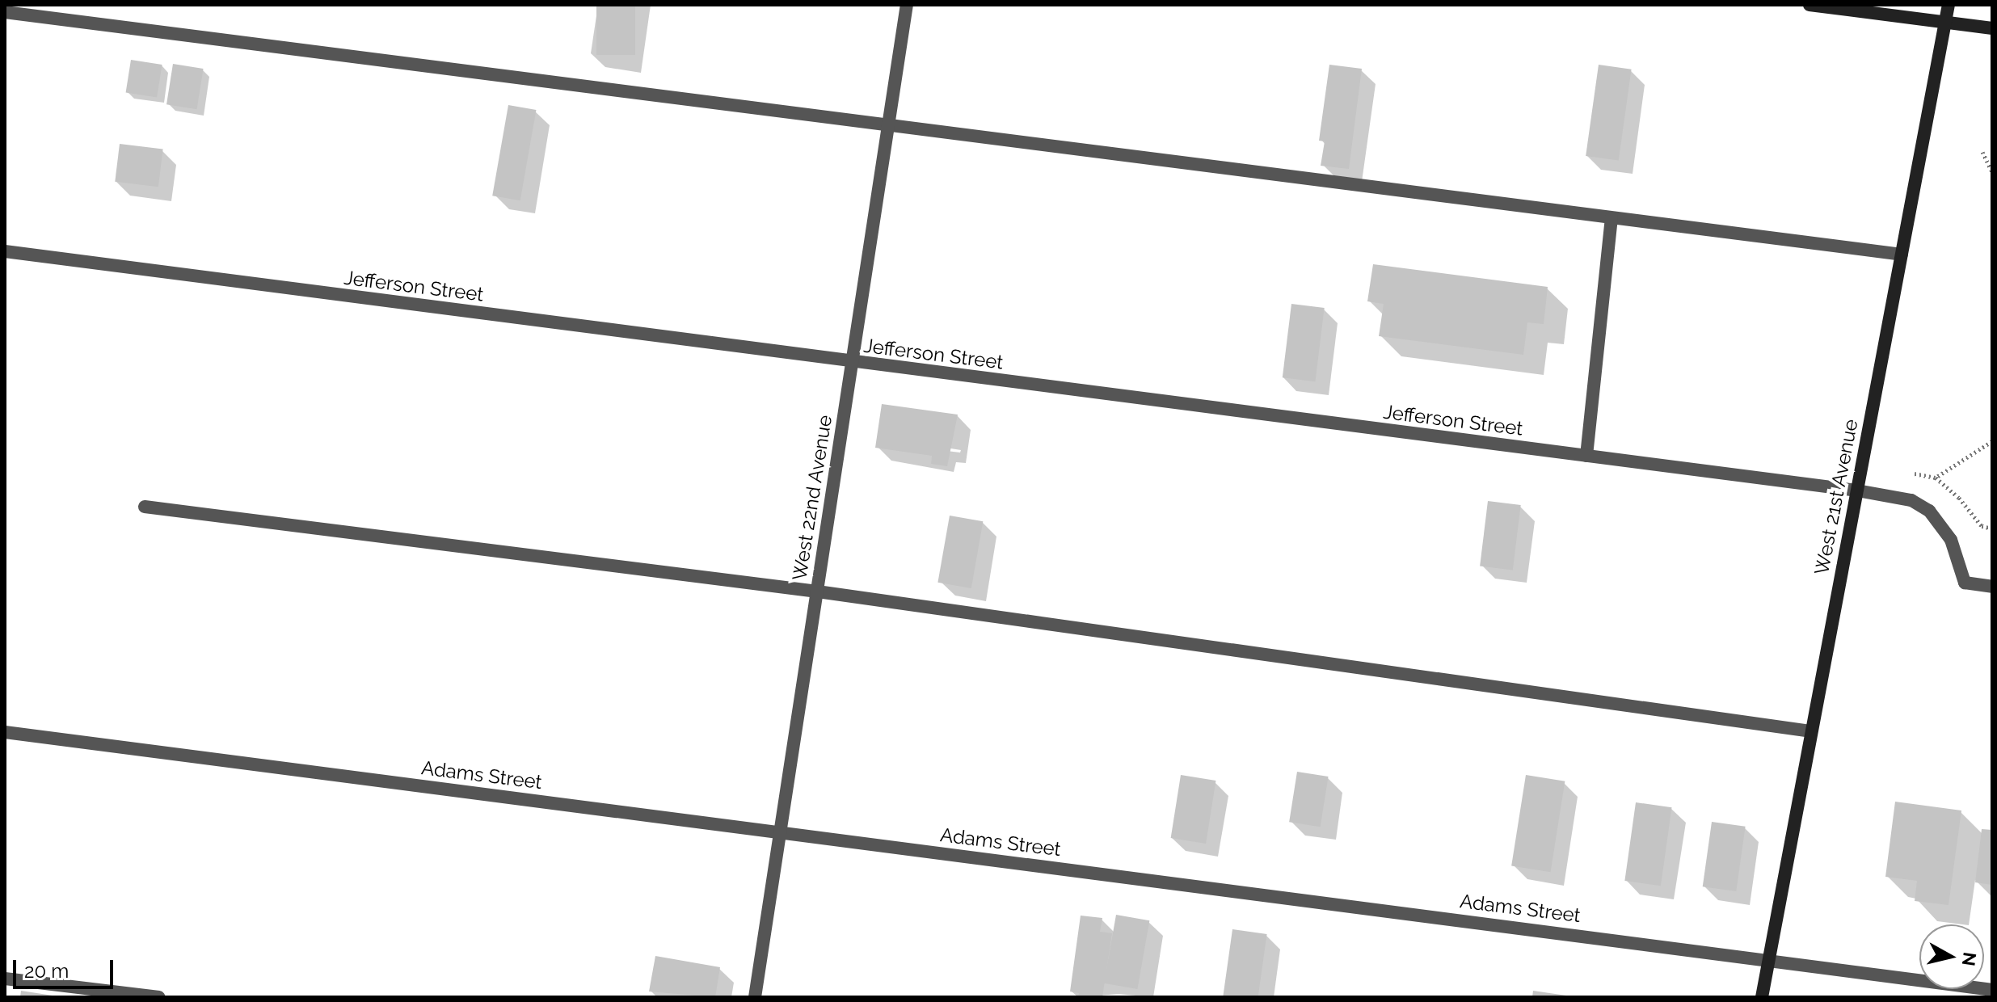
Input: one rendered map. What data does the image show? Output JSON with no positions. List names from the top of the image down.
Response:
{
  "streets": {
    "street": [
      "Jefferson Street",
      "West 21st Avenue",
      "West 22nd Avenue",
      "Adams Street"
    ]
  },
  "crossings": [
    ["Jefferson Street", "West 21st Avenue"],
    ["Jefferson Street", "West 22nd Avenue"],
    ["West 21st Avenue", "Adams Street"],
    ["West 22nd Avenue", "Adams Street"]
  ],
  "scale_bar": "20 m",
  "north": "right"
}
